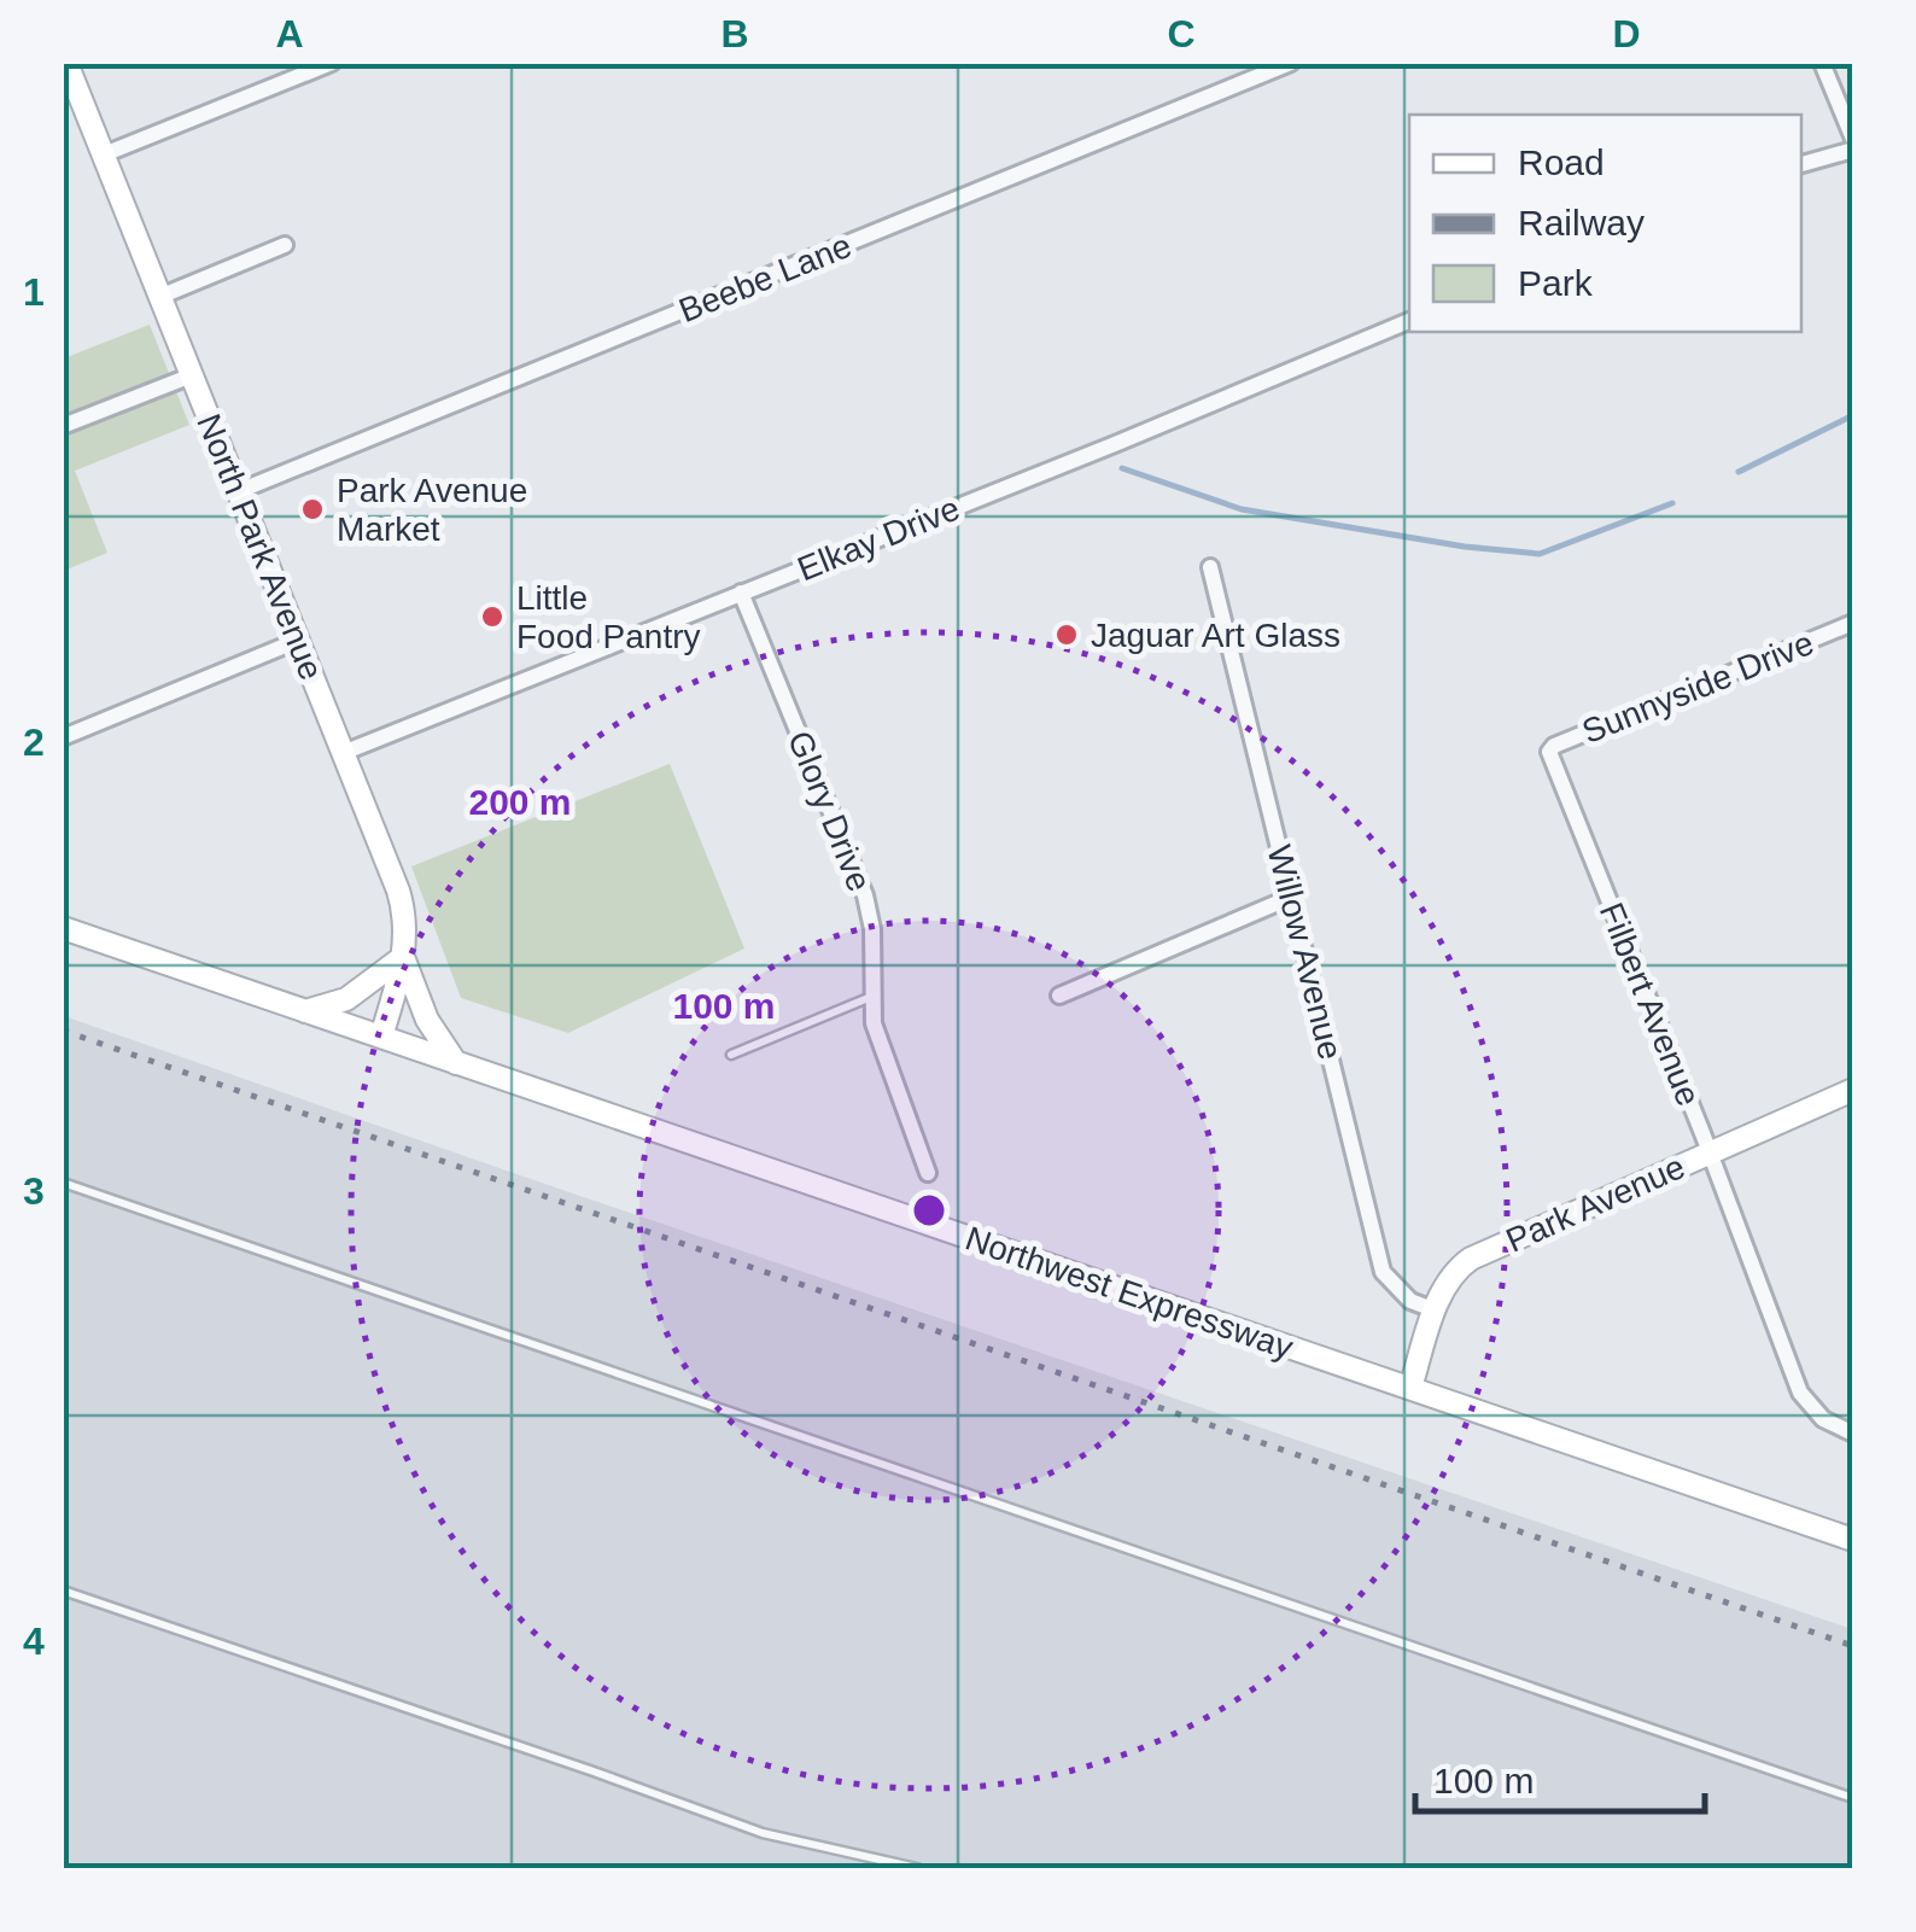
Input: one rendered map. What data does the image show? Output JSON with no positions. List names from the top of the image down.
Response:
{
  "streets": {
    "main road": ["North Park Avenue", "Park Avenue", "Northwest Expressway"],
    "street": [
      "Beebe Lane",
      "Elkay Drive",
      "Sunnyside Drive",
      "Glory Drive",
      "Willow Avenue",
      "Filbert Avenue"
    ]
  },
  "crossings": [
    ["Beebe Lane", "North Park Avenue"],
    ["Elkay Drive", "North Park Avenue"],
    ["Elkay Drive", "Glory Drive"],
    ["North Park Avenue", "Northwest Expressway"],
    ["Sunnyside Drive", "Filbert Avenue"],
    ["Willow Avenue", "Park Avenue"],
    ["Filbert Avenue", "Park Avenue"],
    ["Park Avenue", "Northwest Expressway"]
  ],
  "places": ["Park Avenue Market", "Little Food Pantry", "Jaguar Art Glass"],
  "legend": ["Road", "Railway", "Park"],
  "scale_bar": "100 m",
  "grid": {
    "columns": [
      "A",
      "B",
      "C",
      "D"
    ],
    "rows": [
      "1",
      "2",
      "3",
      "4"
    ]
  },
  "rings": ["200 m", "100 m"]
}
